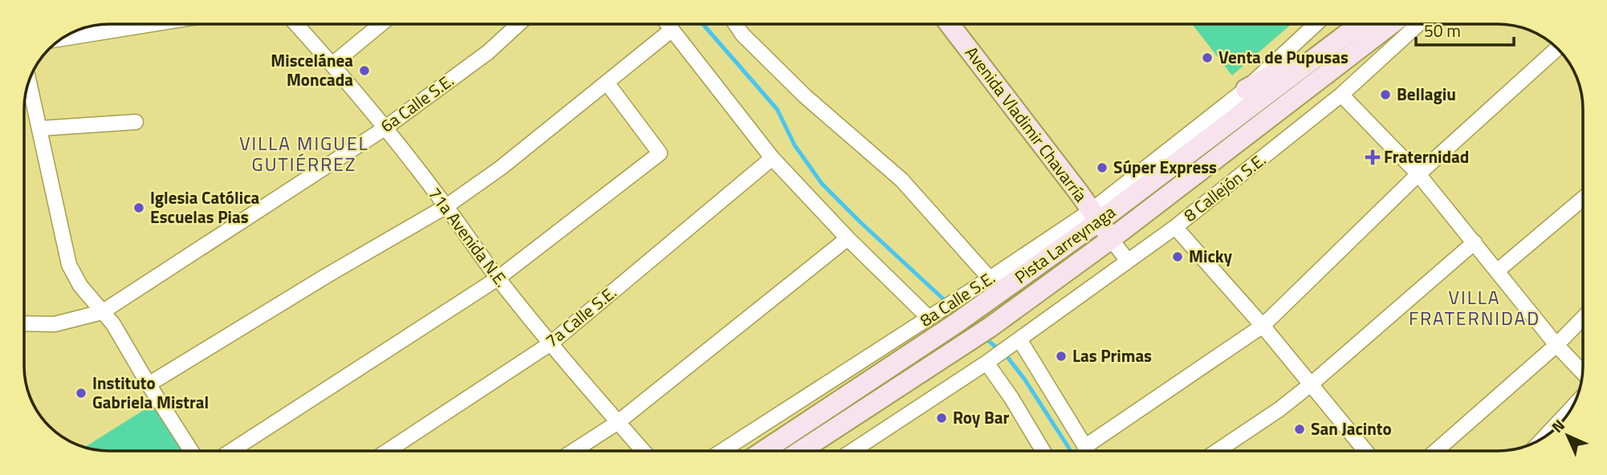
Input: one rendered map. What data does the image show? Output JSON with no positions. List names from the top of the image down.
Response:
{
  "streets": {
    "main road": ["Avenida Vladimir Chavarría", "Pista Larreynaga"],
    "street": [
      "6a Calle S.E.",
      "8 Callejón S.E.",
      "71a Avenida N.E.",
      "8a Calle S.E.",
      "7a Calle S.E."
    ]
  },
  "crossings": [
    ["6a Calle S.E.", "71a Avenida N.E."],
    ["Avenida Vladimir Chavarría", "8 Callejón S.E."],
    ["Avenida Vladimir Chavarría", "Pista Larreynaga"],
    ["Avenida Vladimir Chavarría", "8a Calle S.E."],
    ["71a Avenida N.E.", "7a Calle S.E."],
    ["Pista Larreynaga", "8a Calle S.E."]
  ],
  "districts": ["VILLA MIGUEL GUTIÉRREZ", "VILLA FRATERNIDAD"],
  "places": {
    "other": [
      "Venta de Pupusas",
      "Miscelánea Moncada",
      "Bellagiu",
      "Súper Express",
      "Iglesia Católica Escuelas Pias",
      "Micky",
      "Las Primas",
      "Instituto Gabriela Mistral",
      "Roy Bar",
      "San Jacinto"
    ],
    "health": ["Fraternidad"]
  },
  "scale_bar": "50 m",
  "north": "top left"
}
